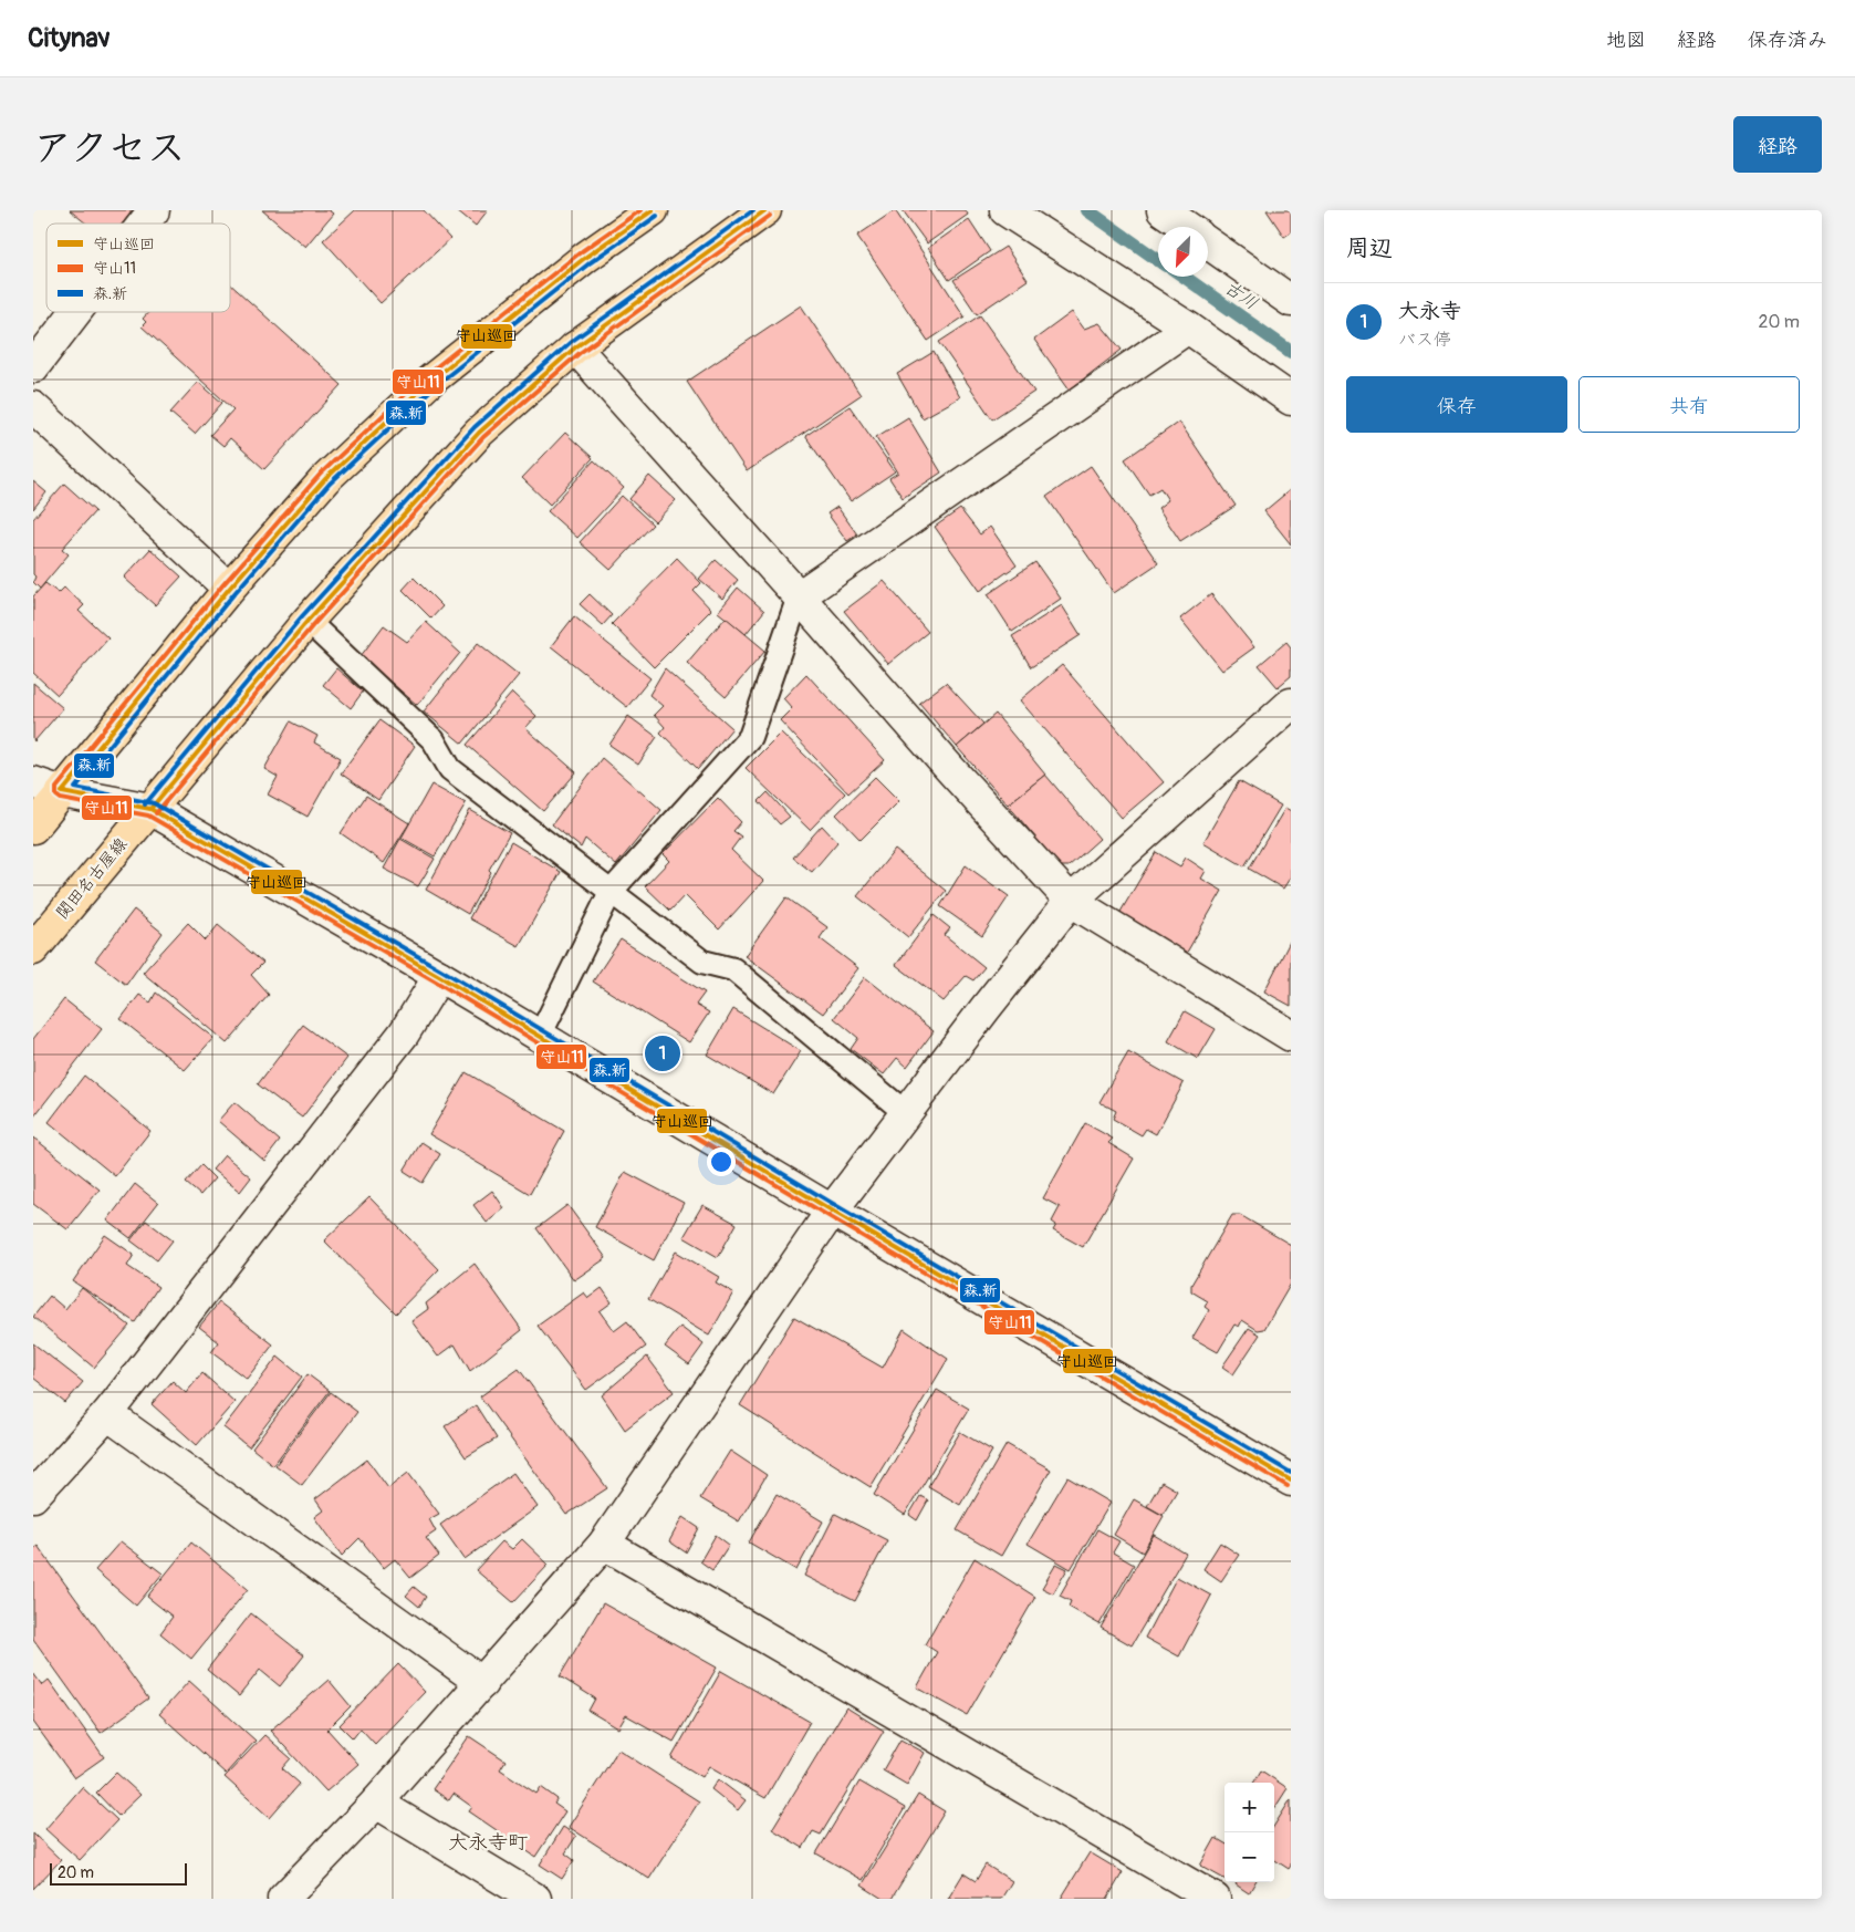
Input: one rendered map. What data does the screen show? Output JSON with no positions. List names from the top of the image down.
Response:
{
  "streets": {
    "main road": ["関田名古屋線"]
  },
  "districts": ["大永寺町"],
  "water": ["古川"],
  "lines": ["transit line 守山巡回", "transit line 守山11", "transit line 森.新"],
  "legend": ["守山巡回", "守山11", "森.新"],
  "scale_bar": "20 m",
  "north": "bottom left",
  "page": {
    "header": "Citynav",
    "nav": ["地図", "経路", "保存済み"],
    "title": "アクセス",
    "buttons": [
      "経路",
      ["保存", "共有"]
    ],
    "heading": "周辺",
    "list": [
      {
        "mark": "1",
        "name": "大永寺",
        "note": "バス停",
        "value": "20 m"
      }
    ],
    "pins": "1",
    "map_buttons": ["+", "−"],
    "scale": "20 m"
  }
}
